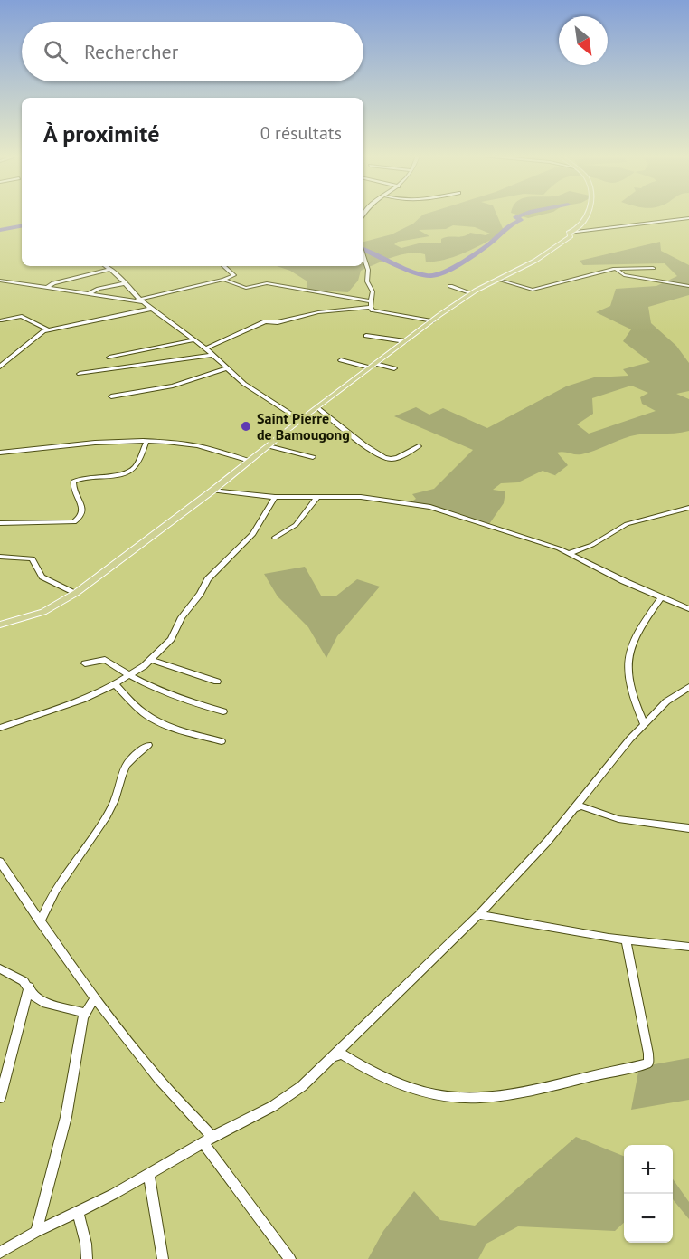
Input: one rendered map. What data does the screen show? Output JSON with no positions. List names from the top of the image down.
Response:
{
  "places": ["Saint Pierre de Bamougong"],
  "north": "bottom right",
  "page": {
    "search": "Rechercher",
    "heading": ["À proximité", "0 résultats"],
    "map_buttons": ["+", "−"]
  }
}
